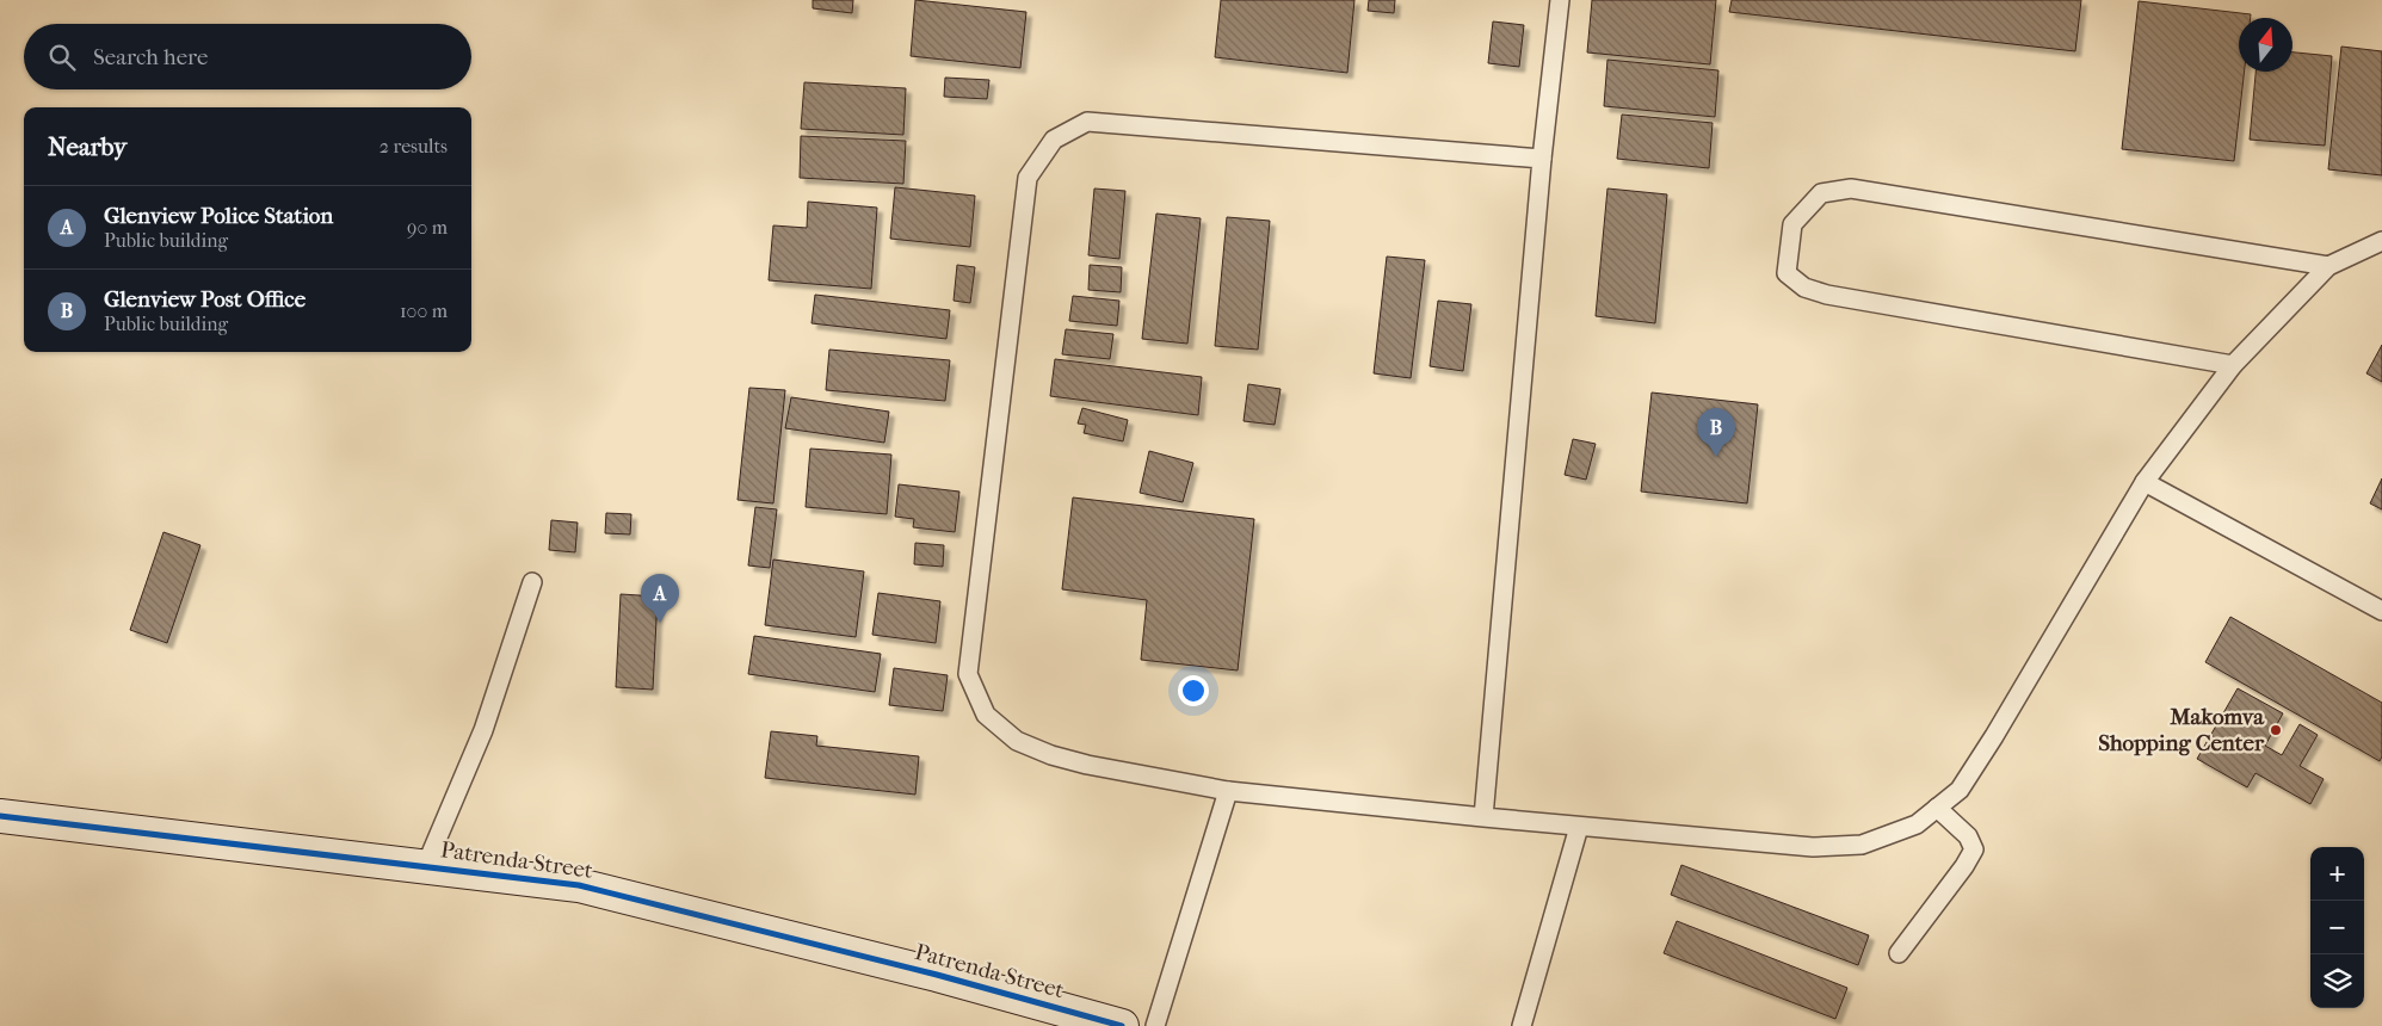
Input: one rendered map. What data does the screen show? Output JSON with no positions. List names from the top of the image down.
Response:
{
  "streets": {
    "street": ["Patrenda Street"]
  },
  "places": ["Makomva Shopping Center"],
  "north": "top",
  "page": {
    "search": "Search here",
    "heading": ["Nearby", "2 results"],
    "list": [
      {
        "mark": "A",
        "name": "Glenview Police Station",
        "note": "Public building",
        "value": "90 m"
      },
      {
        "mark": "B",
        "name": "Glenview Post Office",
        "note": "Public building",
        "value": "100 m"
      }
    ],
    "pins": ["B", "A"],
    "map_buttons": ["+", "−"]
  }
}
